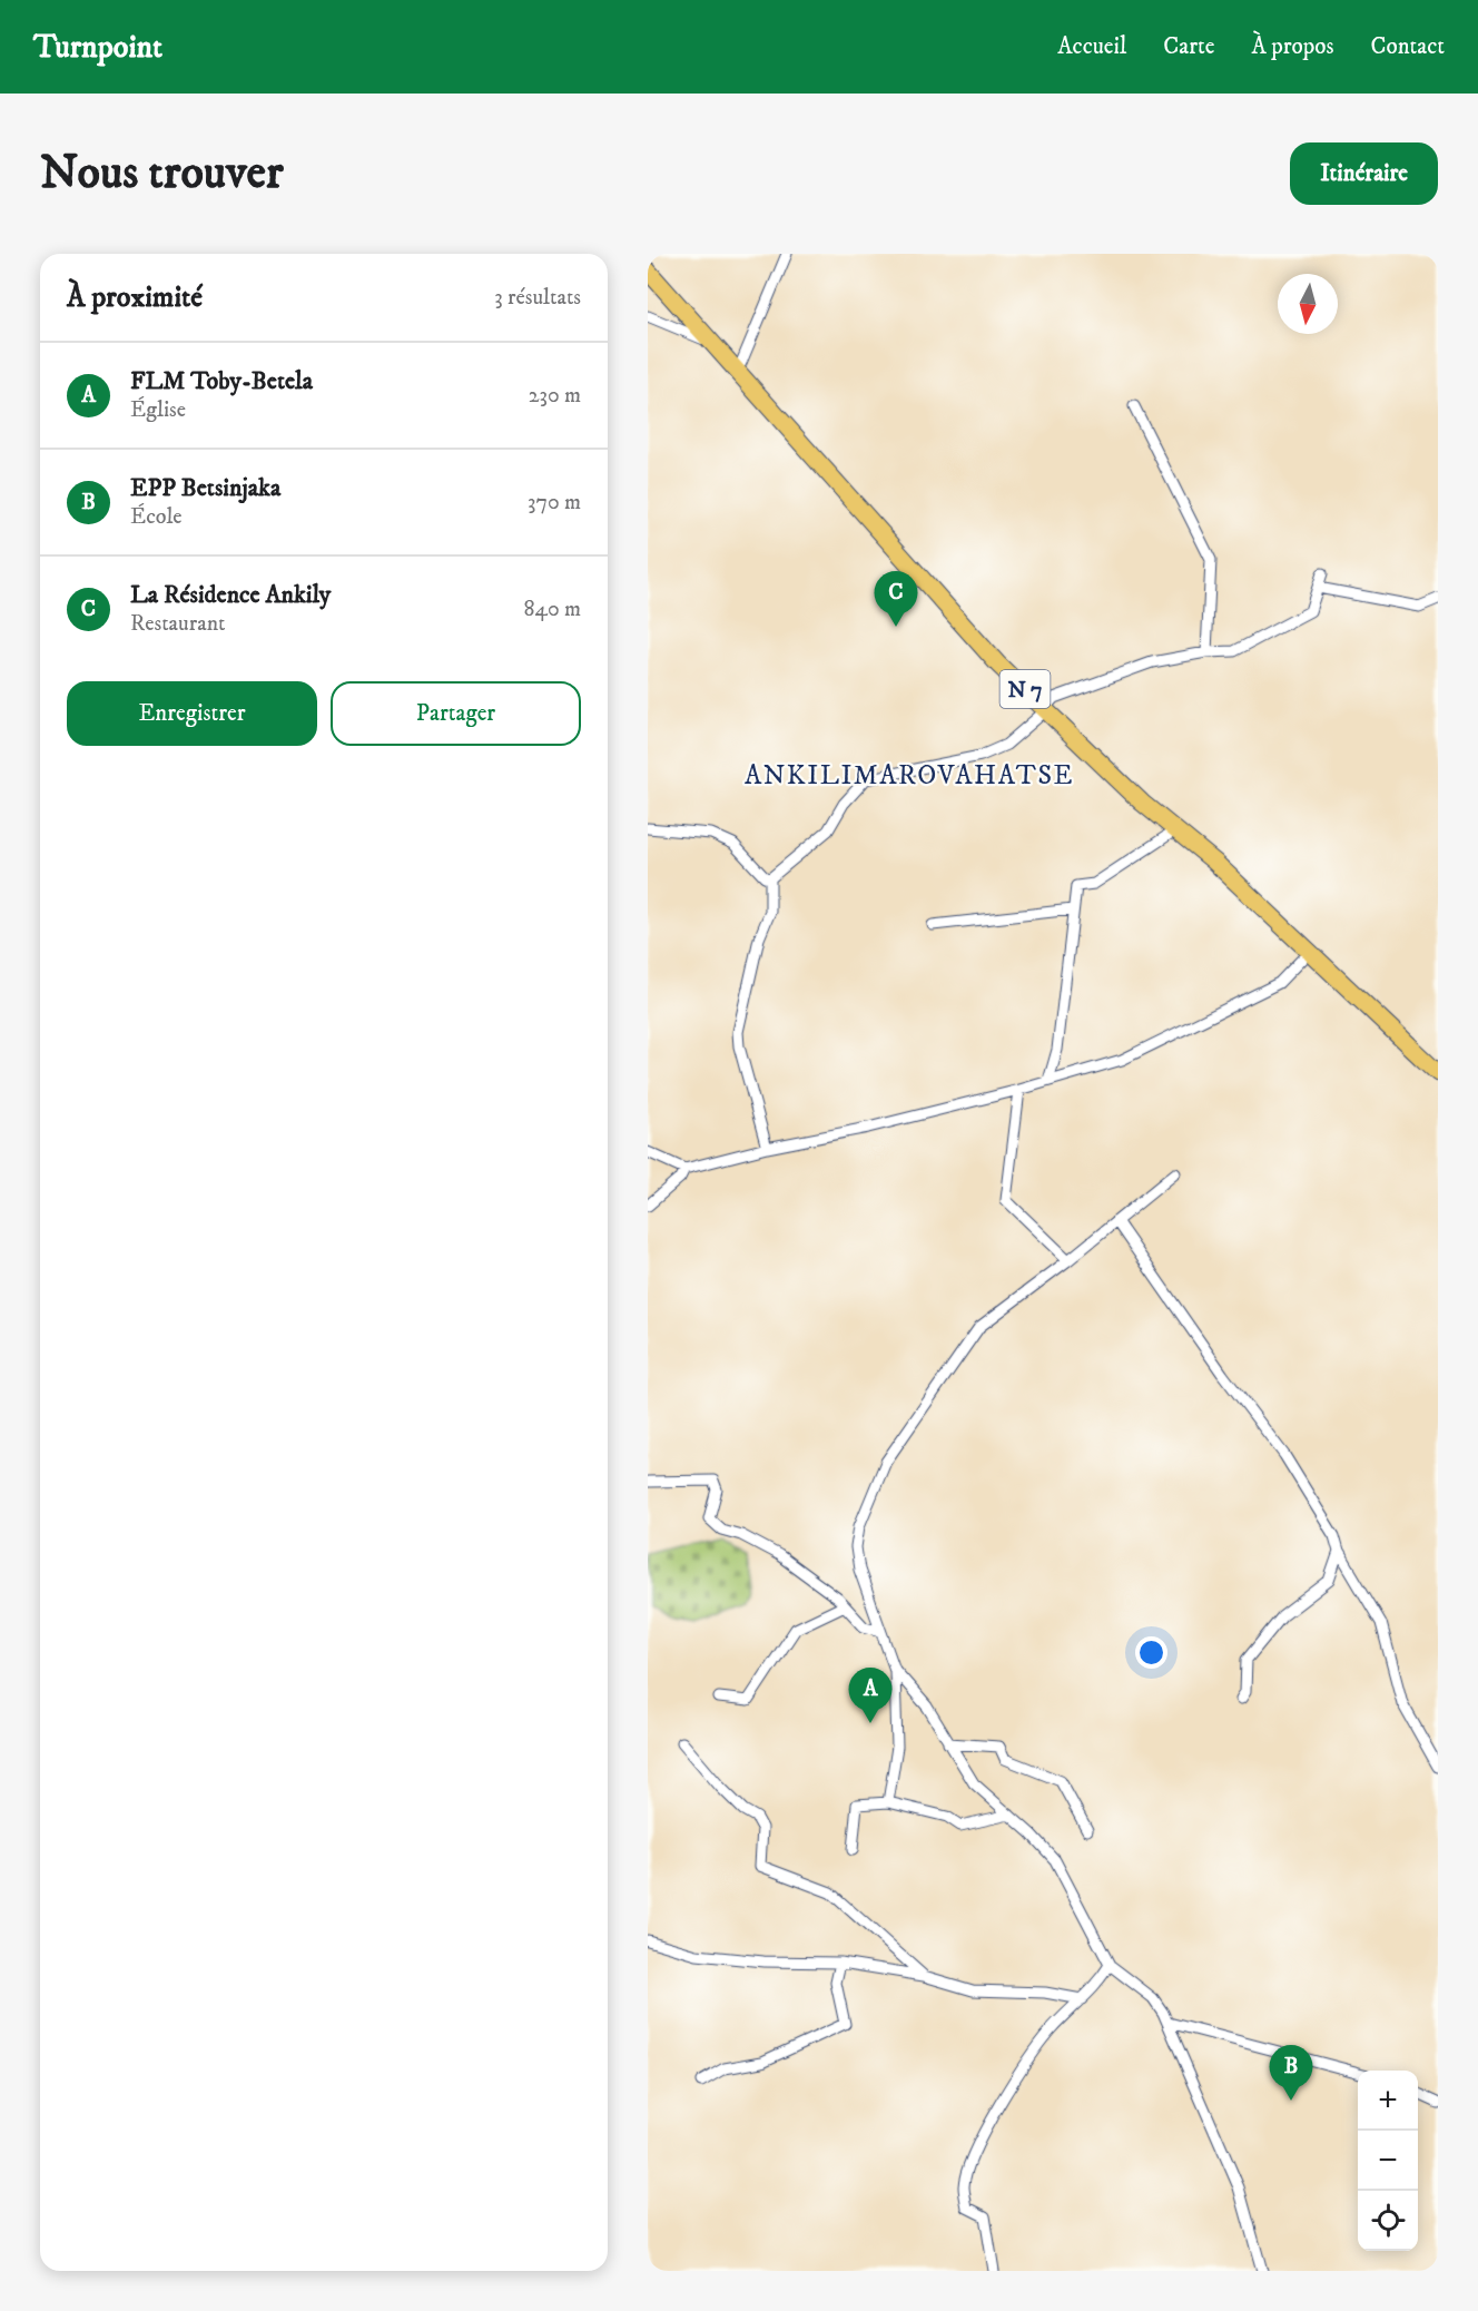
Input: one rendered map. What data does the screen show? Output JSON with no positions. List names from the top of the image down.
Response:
{
  "streets": {
    "main road": ["N 7"]
  },
  "districts": ["ANKILIMAROVAHATSE"],
  "north": "bottom",
  "page": {
    "header": "Turnpoint",
    "nav": [
      "Accueil",
      "Carte",
      "À propos",
      "Contact"
    ],
    "buttons": [
      "Itinéraire",
      ["Enregistrer", "Partager"]
    ],
    "title": "Nous trouver",
    "heading": ["À proximité", "3 résultats"],
    "list": [
      {
        "mark": "A",
        "name": "FLM Toby-Betela",
        "note": "Église",
        "value": "230 m"
      },
      {
        "mark": "B",
        "name": "EPP Betsinjaka",
        "note": "École",
        "value": "370 m"
      },
      {
        "mark": "C",
        "name": "La Résidence Ankily",
        "note": "Restaurant",
        "value": "840 m"
      }
    ],
    "pins": ["C", "A", "B"],
    "map_buttons": ["+", "−"]
  }
}
